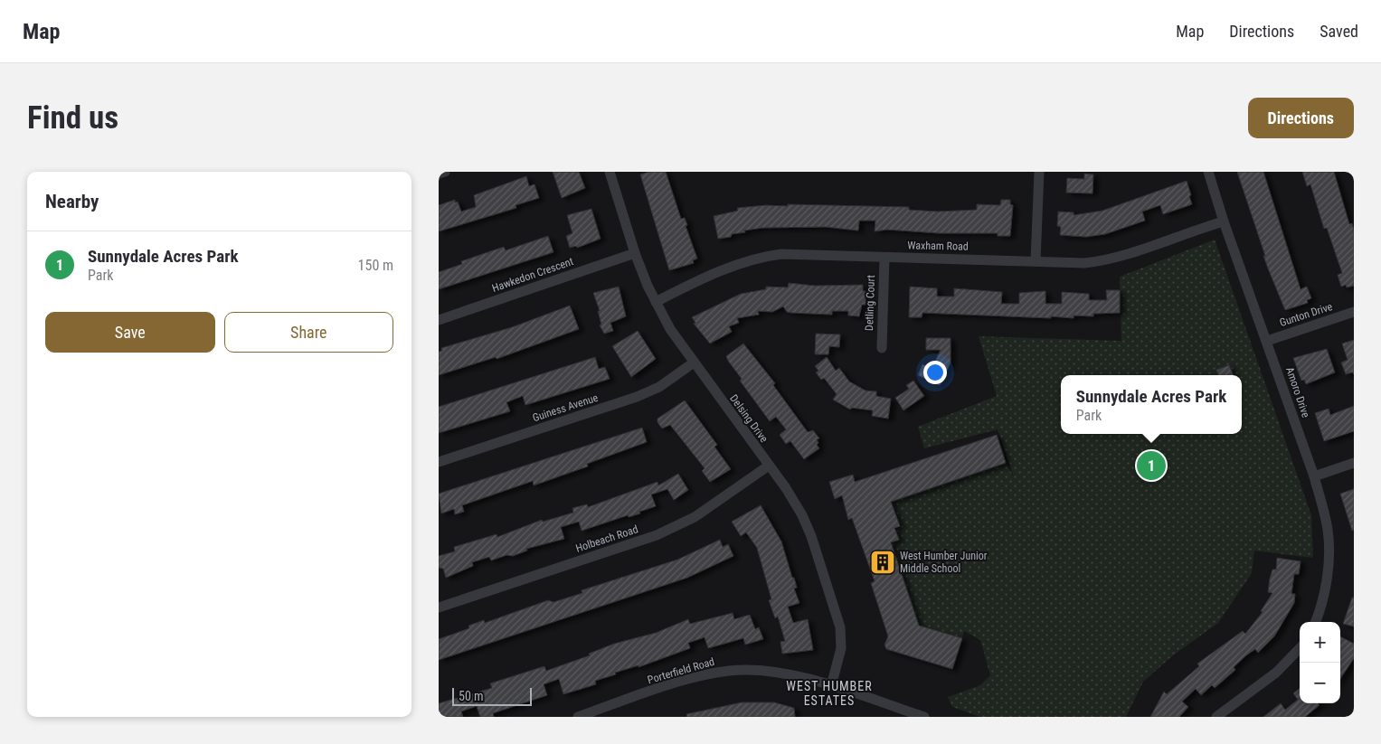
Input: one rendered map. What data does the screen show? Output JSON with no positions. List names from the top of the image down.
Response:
{
  "streets": {
    "street": [
      "Waxham Road",
      "Hawkedon Crescent",
      "Detling Court",
      "Gunton Drive",
      "Amoro Drive",
      "Guiness Avenue",
      "Delsing Drive",
      "Holbeach Road",
      "Porterfield Road"
    ]
  },
  "crossings": [
    ["Waxham Road", "Detling Court"],
    ["Waxham Road", "Amoro Drive"],
    ["Waxham Road", "Delsing Drive"],
    ["Hawkedon Crescent", "Delsing Drive"],
    ["Gunton Drive", "Amoro Drive"],
    ["Guiness Avenue", "Delsing Drive"],
    ["Delsing Drive", "Holbeach Road"],
    ["Delsing Drive", "Porterfield Road"]
  ],
  "districts": ["WEST HUMBER ESTATES"],
  "places": {
    "building": ["West Humber Junior Middle School"]
  },
  "scale_bar": "50 m",
  "page": {
    "header": "Map",
    "nav": ["Map", "Directions", "Saved"],
    "buttons": [
      "Directions",
      ["Save", "Share"]
    ],
    "title": "Find us",
    "heading": "Nearby",
    "list": [
      {
        "mark": "1",
        "name": "Sunnydale Acres Park",
        "note": "Park",
        "value": "150 m"
      }
    ],
    "popup": ["Sunnydale Acres Park", "Park"],
    "pins": "1",
    "map_buttons": ["+", "−"],
    "scale": "50 m"
  }
}
